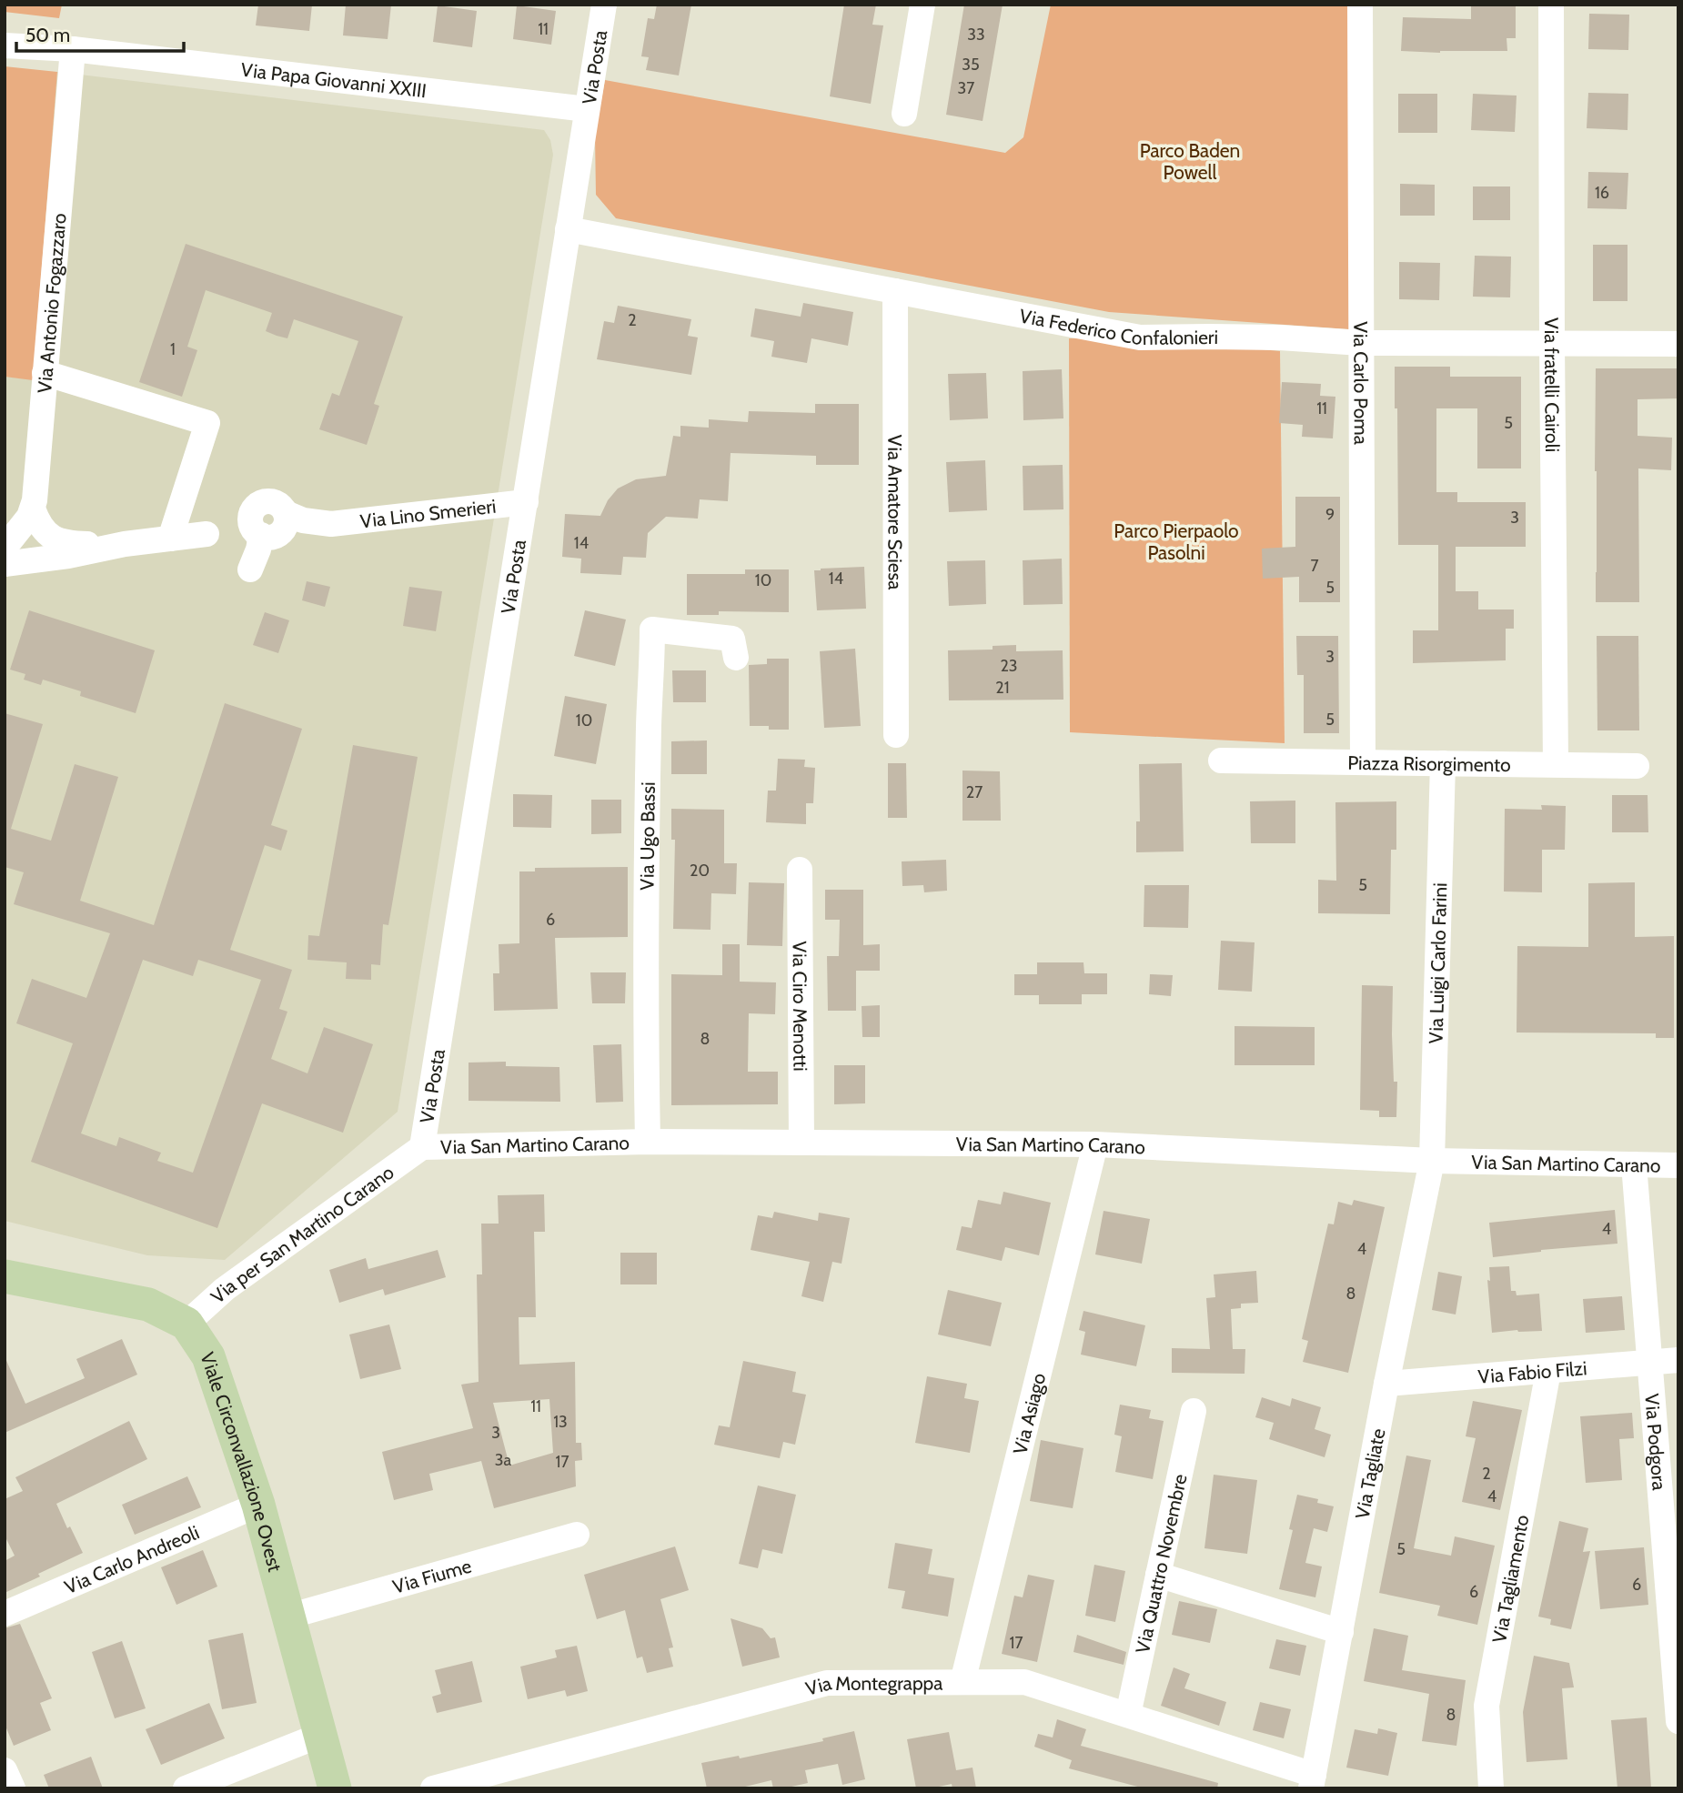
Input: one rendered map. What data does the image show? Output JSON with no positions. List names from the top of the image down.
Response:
{
  "streets": {
    "main road": ["Viale Circonvallazione Ovest"],
    "street": [
      "Via Posta",
      "Via Papa Giovanni XXIII",
      "Via Antonio Fogazzaro",
      "Via Federico Confalonieri",
      "Via Carlo Poma",
      "Via fratelli Cairoli",
      "Via Lino Smerieri",
      "Via Amatore Sciesa",
      "Piazza Risorgimento",
      "Via Ugo Bassi",
      "Via Luigi Carlo Farini",
      "Via Ciro Menotti",
      "Via San Martino Carano",
      "Via per San Martino Carano",
      "Via Fabio Filzi",
      "Via Asiago",
      "Via Podgora",
      "Via Tagliate",
      "Via Carlo Andreoli",
      "Via Quattro Novembre",
      "Via Fiume",
      "Via Tagliamento",
      "Via Montegrappa"
    ]
  },
  "crossings": [
    ["Via Posta", "Via Papa Giovanni XXIII"],
    ["Via Posta", "Via Federico Confalonieri"],
    ["Via Posta", "Via Lino Smerieri"],
    ["Via Posta", "Via San Martino Carano"],
    ["Via Posta", "Via per San Martino Carano"],
    ["Via Papa Giovanni XXIII", "Via Antonio Fogazzaro"],
    ["Via Federico Confalonieri", "Via Carlo Poma"],
    ["Via Federico Confalonieri", "Via fratelli Cairoli"],
    ["Via Federico Confalonieri", "Via Amatore Sciesa"],
    ["Via Carlo Poma", "Piazza Risorgimento"],
    ["Via fratelli Cairoli", "Piazza Risorgimento"],
    ["Piazza Risorgimento", "Via Luigi Carlo Farini"],
    ["Via Ugo Bassi", "Via San Martino Carano"],
    ["Via Luigi Carlo Farini", "Via San Martino Carano"],
    ["Via Luigi Carlo Farini", "Via Tagliate"],
    ["Via Ciro Menotti", "Via San Martino Carano"],
    ["Via San Martino Carano", "Via per San Martino Carano"],
    ["Via San Martino Carano", "Via Asiago"],
    ["Via San Martino Carano", "Via Podgora"],
    ["Via San Martino Carano", "Via Tagliate"],
    ["Via per San Martino Carano", "Viale Circonvallazione Ovest"],
    ["Via Fabio Filzi", "Via Podgora"],
    ["Via Fabio Filzi", "Via Tagliate"],
    ["Via Fabio Filzi", "Via Tagliamento"],
    ["Via Asiago", "Via Montegrappa"],
    ["Viale Circonvallazione Ovest", "Via Carlo Andreoli"],
    ["Viale Circonvallazione Ovest", "Via Fiume"],
    ["Via Tagliate", "Via Montegrappa"],
    ["Via Quattro Novembre", "Via Montegrappa"]
  ],
  "parks": ["Parco Baden Powell", "Parco Pierpaolo Pasolni"],
  "house_numbers": [
    "11",
    "33",
    "35",
    "37",
    "16",
    "2",
    "1",
    "11",
    "5",
    "9",
    "3",
    "14",
    "7",
    "14",
    "10",
    "5",
    "3",
    "23",
    "21",
    "5",
    "10",
    "27",
    "20",
    "5",
    "6",
    "8",
    "4",
    "4",
    "8",
    "11",
    "13",
    "3",
    "3a",
    "17",
    "2",
    "4",
    "5",
    "6",
    "6",
    "17",
    "8"
  ],
  "scale_bar": "50 m"
}
